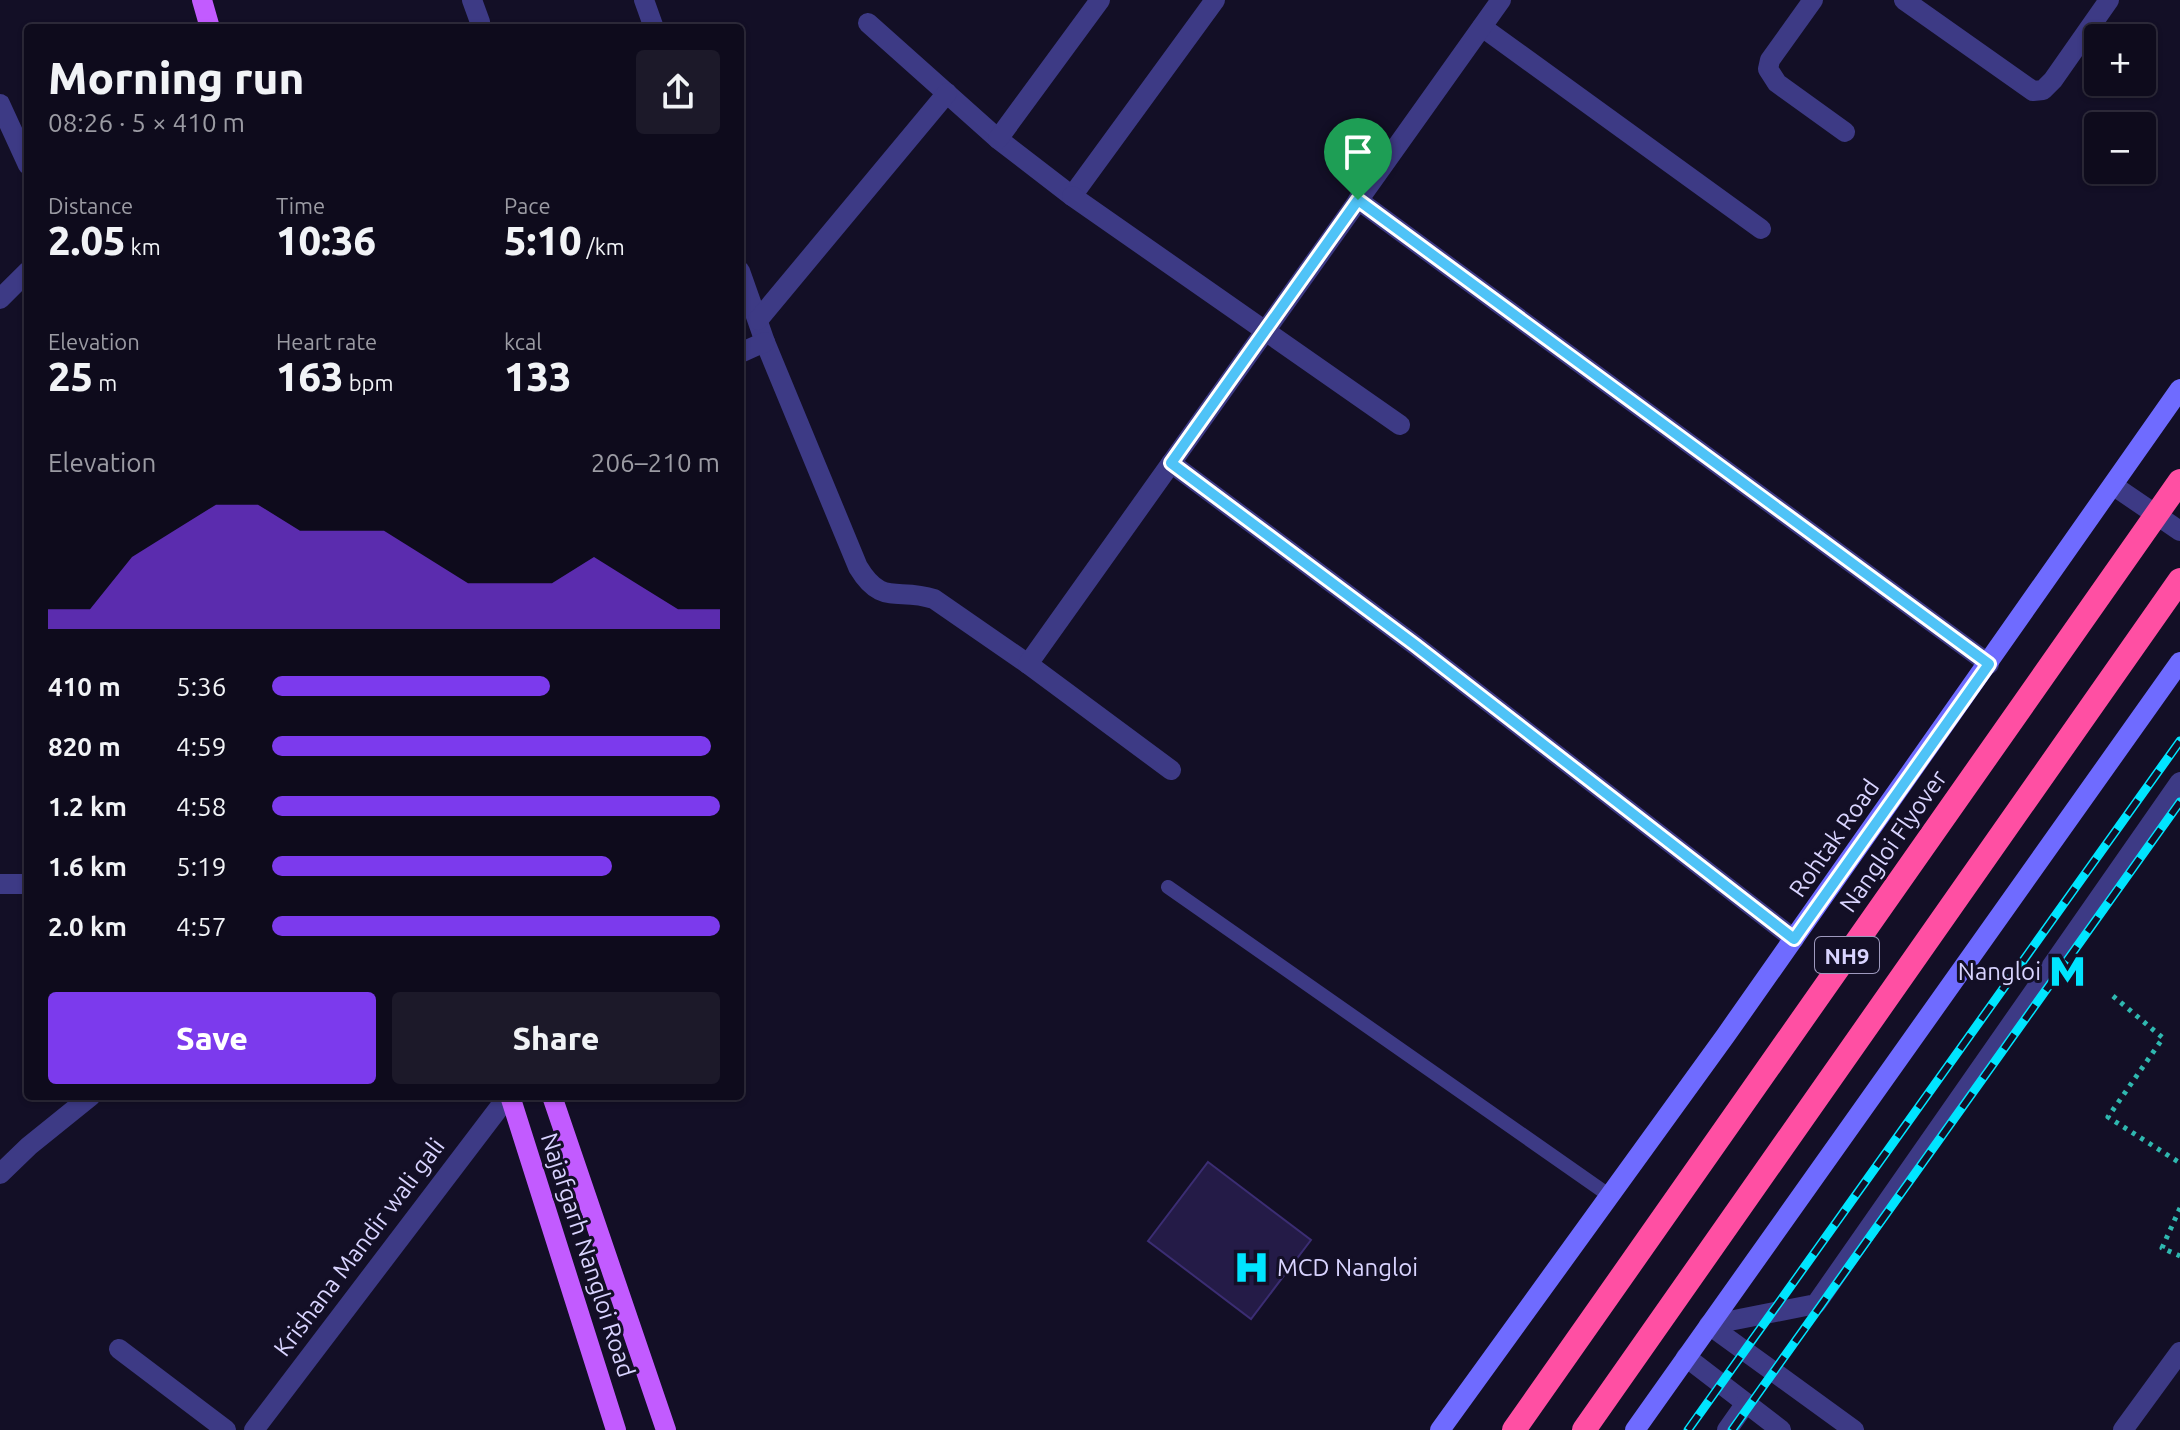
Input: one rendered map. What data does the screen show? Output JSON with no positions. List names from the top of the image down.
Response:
{
  "streets": {
    "highway": ["Nangloi Flyover", "NH9"],
    "main road": ["Najafgarh Nangloi Road"],
    "street": ["Rohtak Road", "Krishana Mandir wali gali"]
  },
  "places": {
    "metro station": ["Nangloi"],
    "hospital": ["MCD Nangloi"]
  },
  "page": {
    "map_buttons": ["+", "−"],
    "heading": ["Morning run", "08:26 · 5 × 410 m"],
    "stats": [
      ["Distance", "2.05 km"],
      ["Time", "10:36"],
      ["Pace", "5:10 /km"],
      ["Elevation", "25 m"],
      ["Heart rate", "163 bpm"],
      ["kcal", "133"]
    ],
    "chart": ["Elevation", "206–210 m"],
    "list": [
      {
        "name": "410 m",
        "note": "5:36"
      },
      {
        "name": "820 m",
        "note": "4:59"
      },
      {
        "name": "1.2 km",
        "note": "4:58"
      },
      {
        "name": "1.6 km",
        "note": "5:19"
      },
      {
        "name": "2.0 km",
        "note": "4:57"
      }
    ],
    "buttons": ["Save", "Share"]
  }
}
